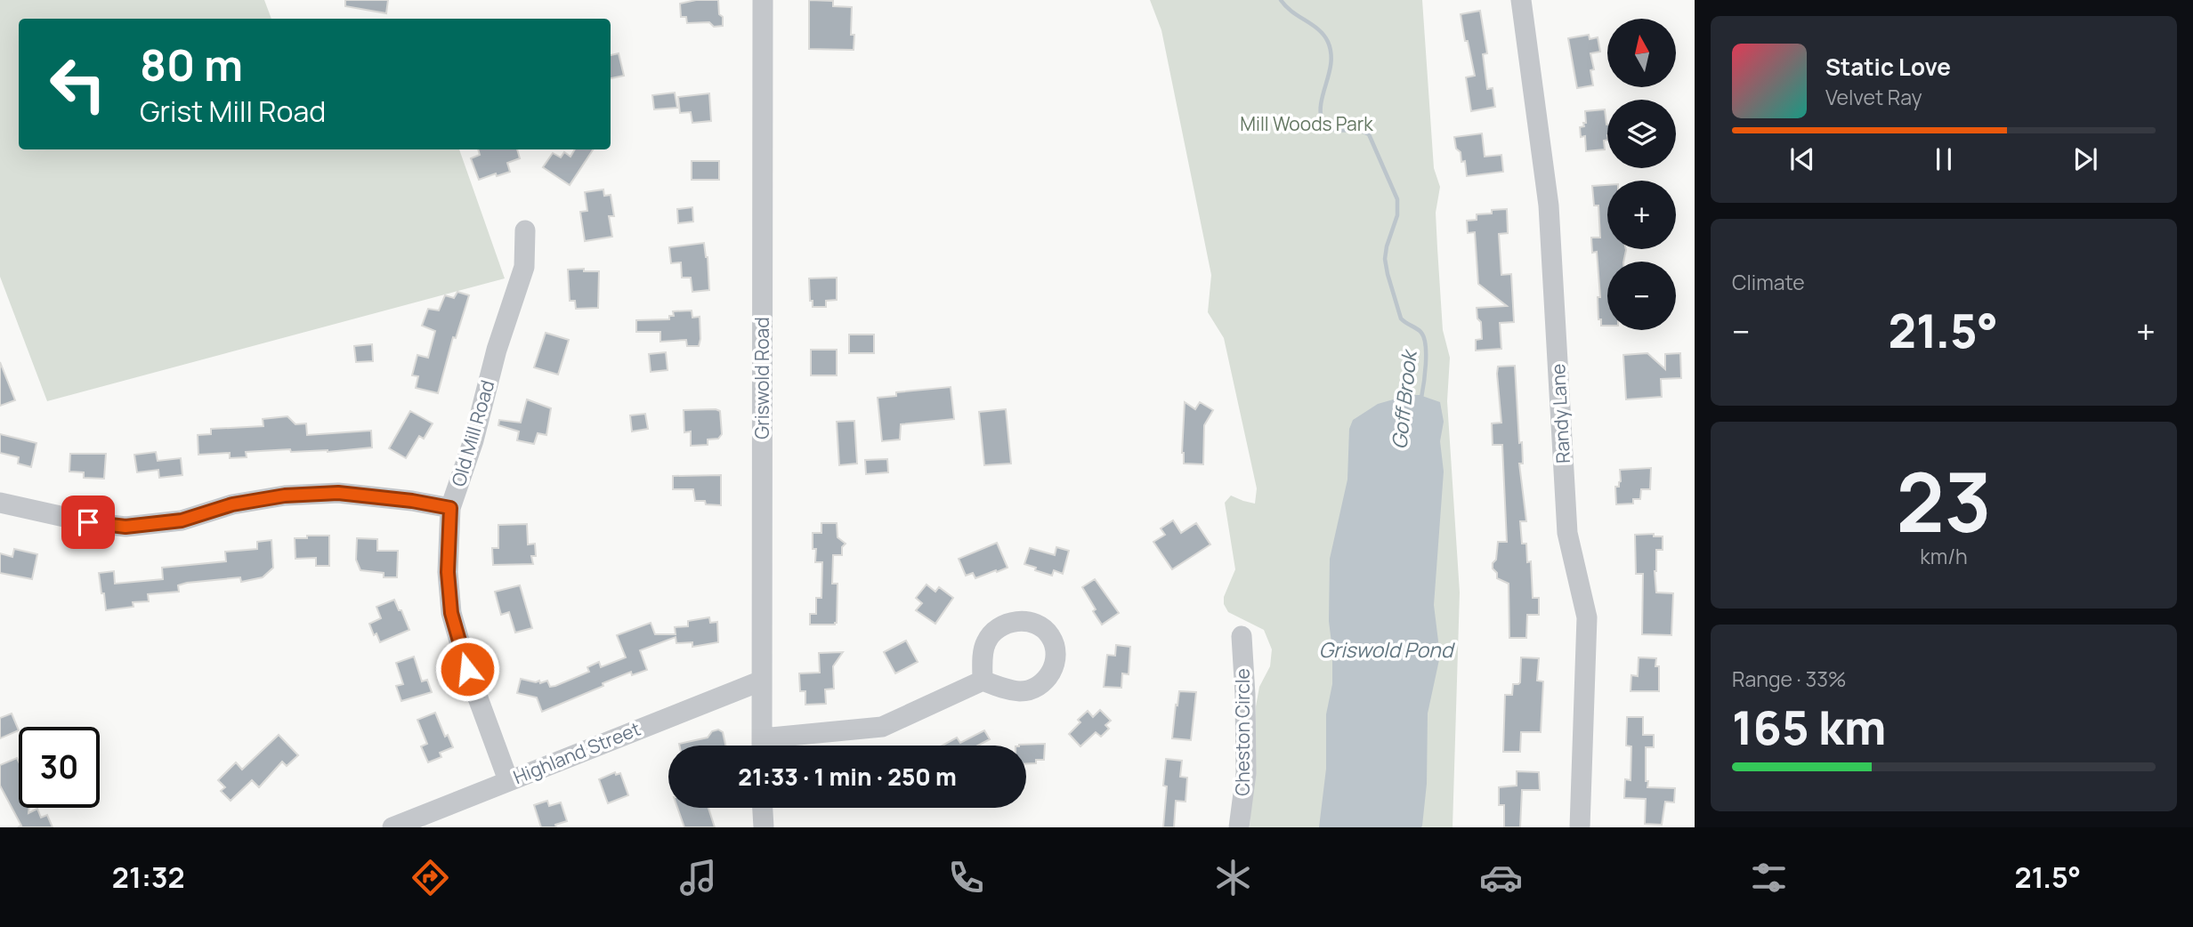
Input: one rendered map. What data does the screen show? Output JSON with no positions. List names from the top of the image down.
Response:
{
  "streets": {
    "street": [
      "Griswold Road",
      "Randy Lane",
      "Old Mill Road",
      "Cheston Circle",
      "Highland Street"
    ]
  },
  "crossings": [
    ["Griswold Road", "Highland Street"],
    ["Old Mill Road", "Highland Street"]
  ],
  "water": ["Goff Brook", "Griswold Pond"],
  "parks": ["Mill Woods Park"],
  "north": "top",
  "page": {
    "map_buttons": ["+", "−"],
    "turn": ["80 m", "Grist Mill Road"],
    "song": ["Static Love", "Velvet Ray"],
    "tile": [
      "Climate",
      ["23", "km/h"],
      ["Range · 33%", "165 km"]
    ],
    "heat": ["−", "21.5°", "+"],
    "limit": "30",
    "trip": "21:33 · 1 min · 250 m",
    "tabs": ["21:32", "21.5°"]
  }
}
